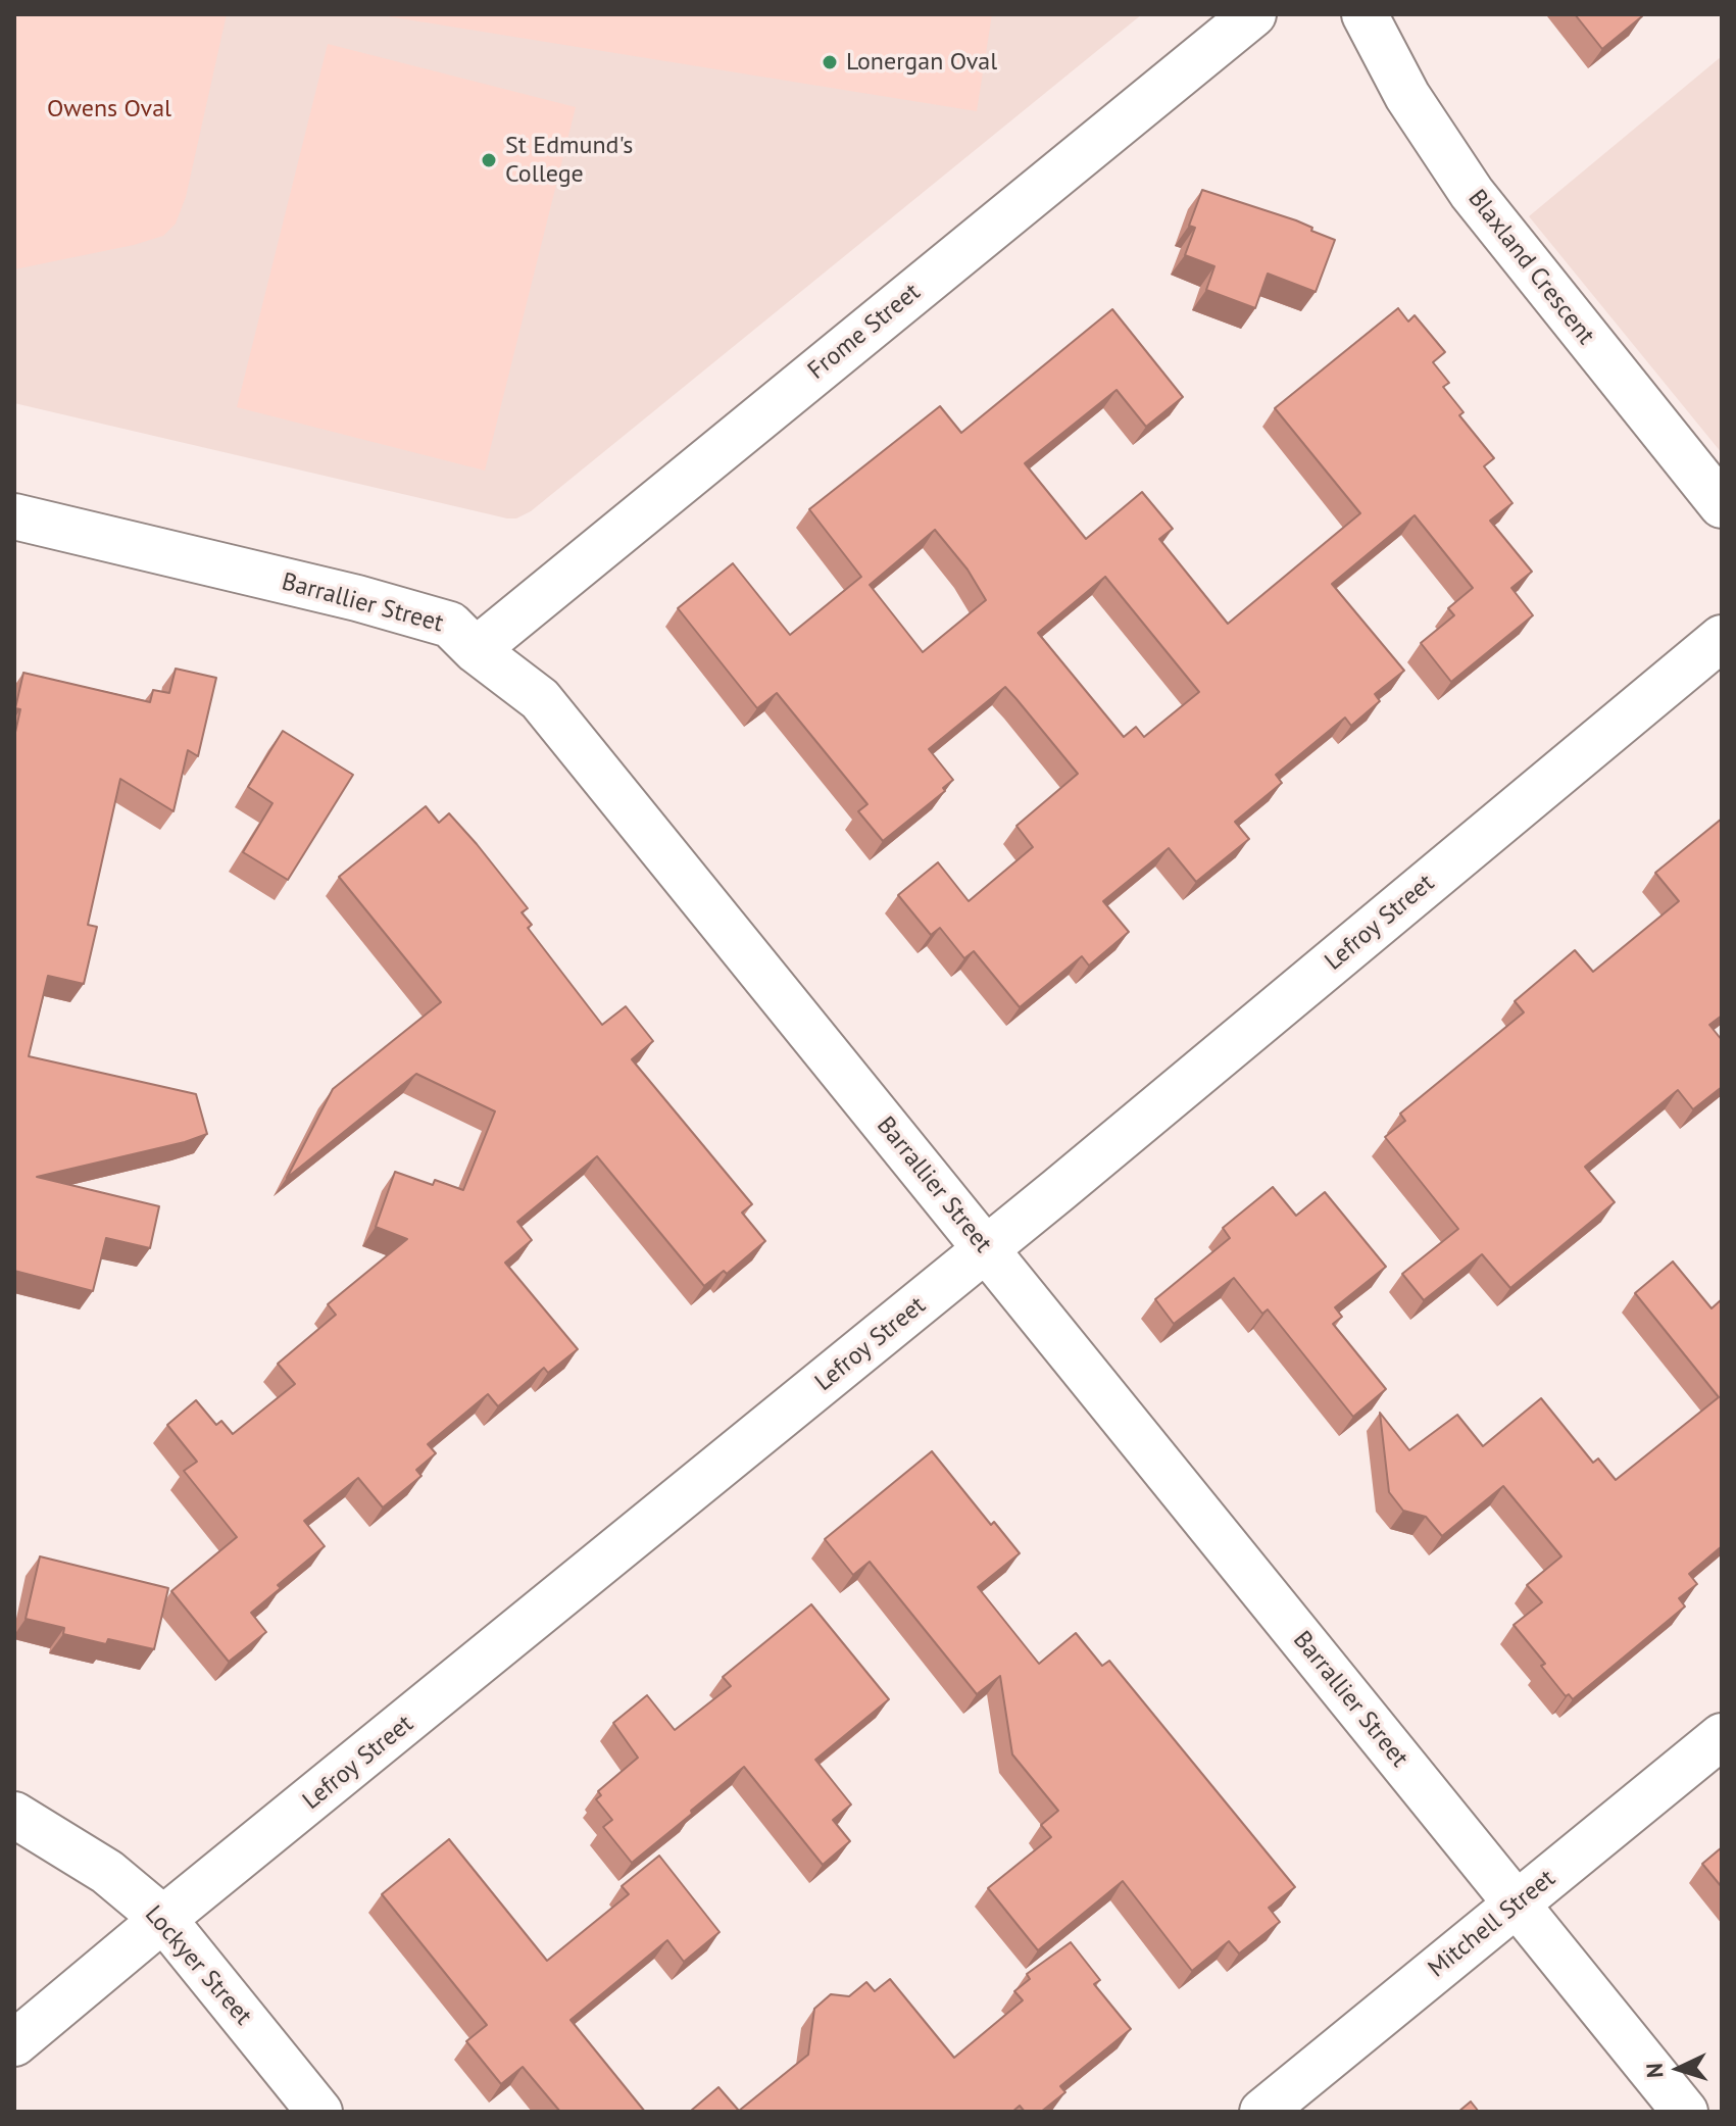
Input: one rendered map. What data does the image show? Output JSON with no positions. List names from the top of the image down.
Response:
{
  "streets": {
    "street": [
      "Blaxland Crescent",
      "Frome Street",
      "Barrallier Street",
      "Lefroy Street",
      "Mitchell Street",
      "Lockyer Street"
    ]
  },
  "crossings": [
    ["Frome Street", "Barrallier Street"],
    ["Barrallier Street", "Lefroy Street"],
    ["Barrallier Street", "Mitchell Street"],
    ["Lefroy Street", "Lockyer Street"]
  ],
  "parks": ["Owens Oval"],
  "places": ["Lonergan Oval", "St Edmund's College"],
  "north": "left"
}
